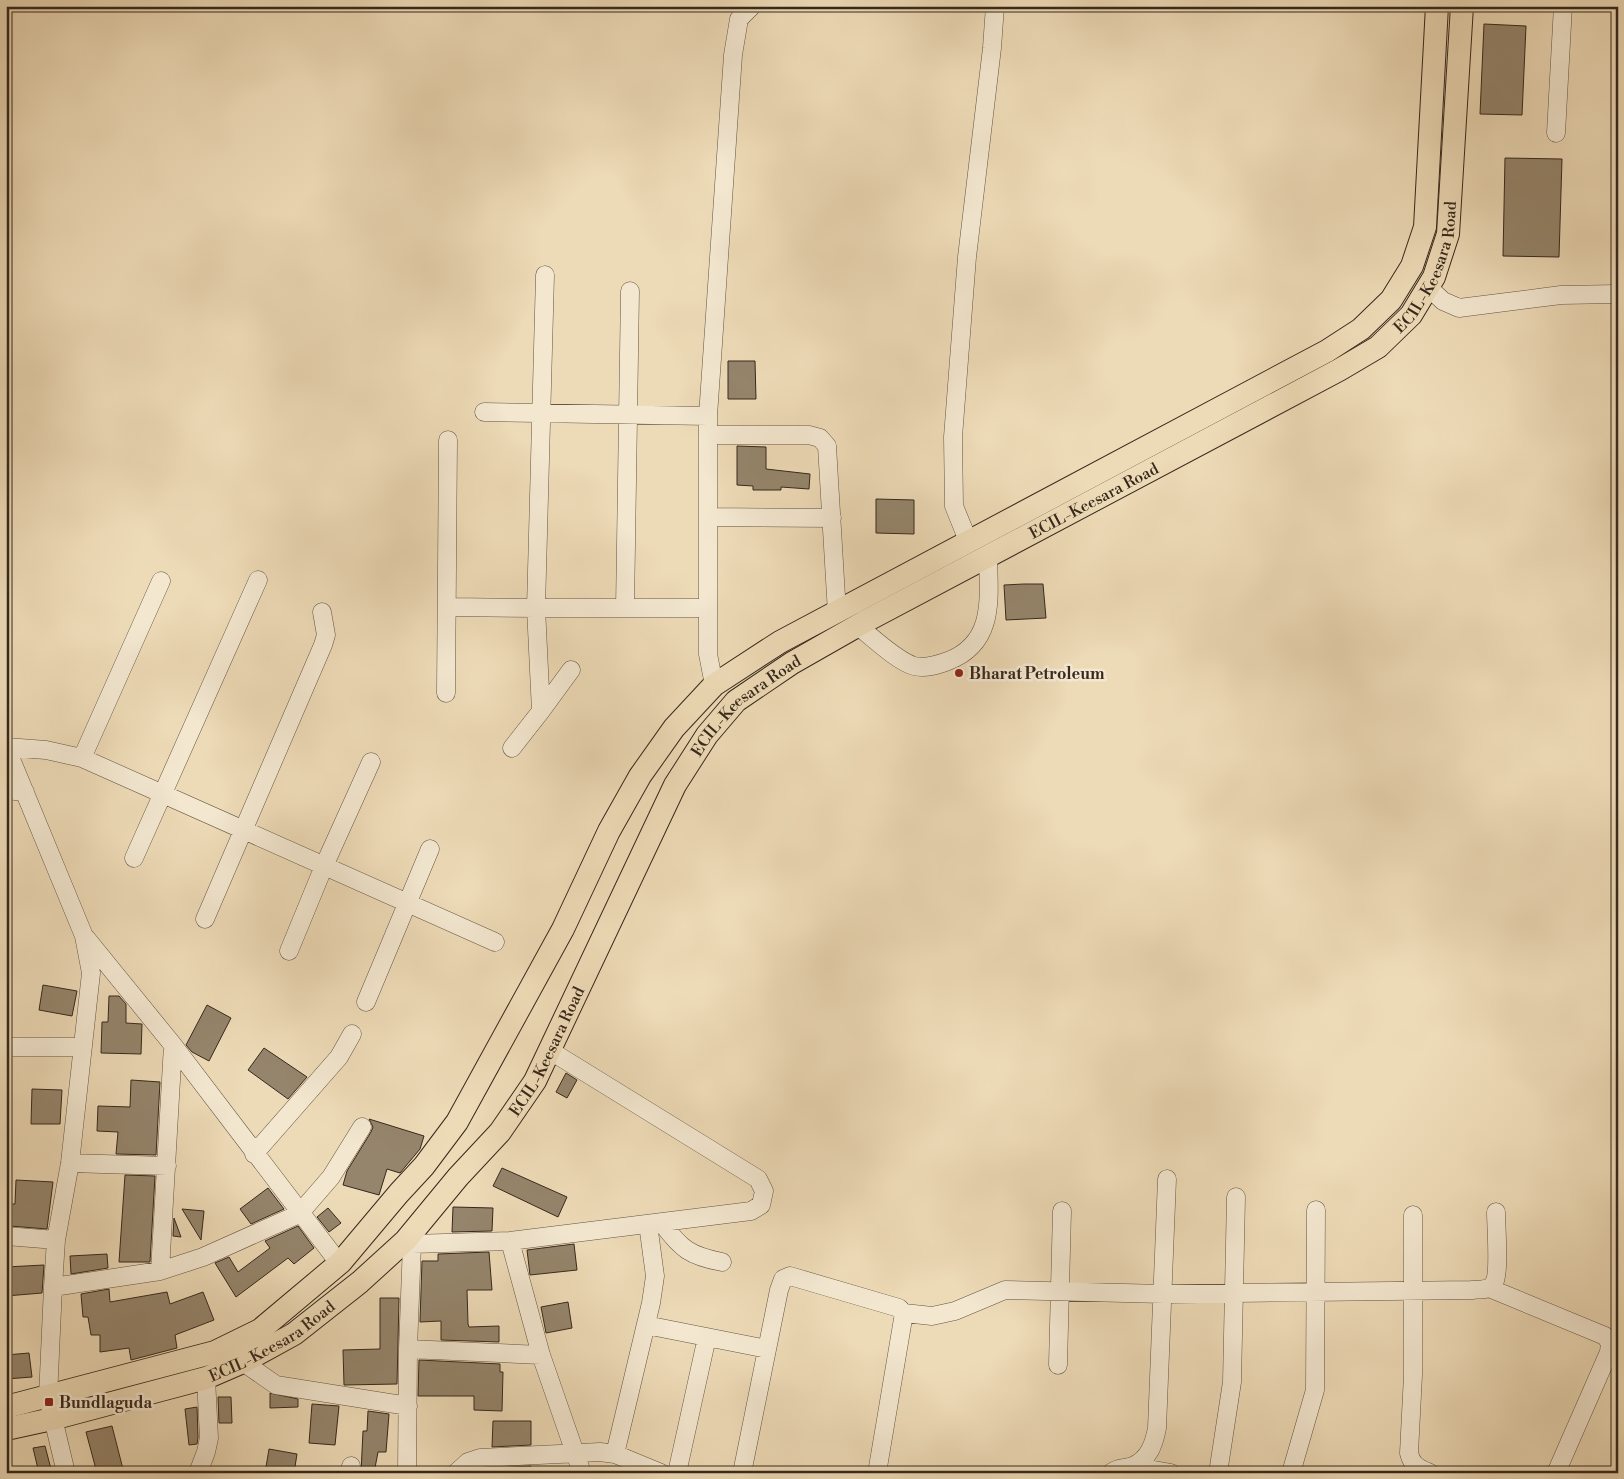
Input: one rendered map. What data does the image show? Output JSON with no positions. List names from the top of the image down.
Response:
{
  "streets": {
    "main road": ["ECIL-Keesara Road"]
  },
  "places": {
    "other": ["Bharat Petroleum"],
    "transit": ["Bundlaguda"]
  }
}
